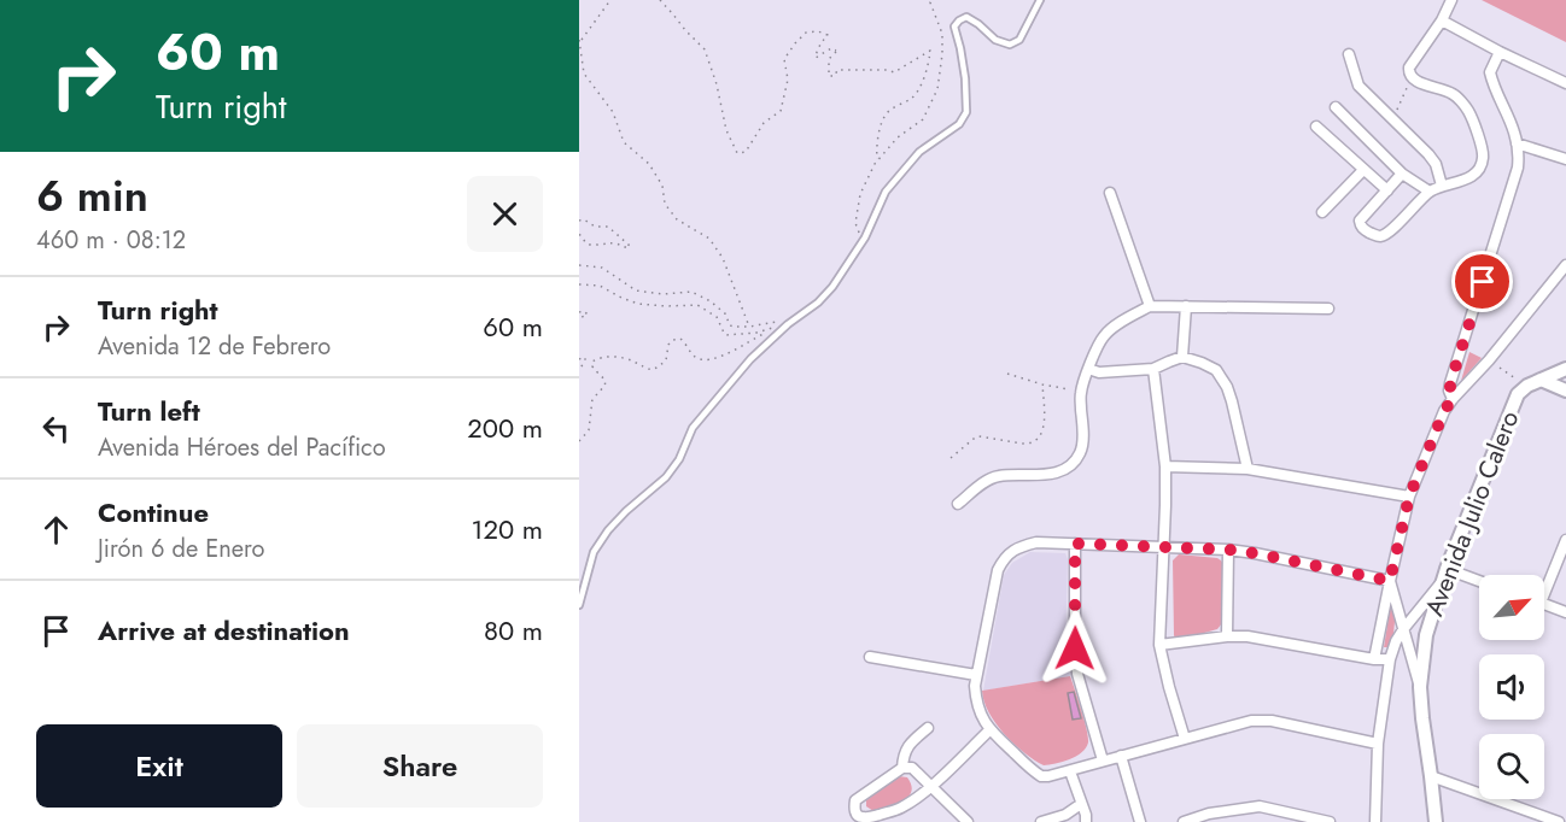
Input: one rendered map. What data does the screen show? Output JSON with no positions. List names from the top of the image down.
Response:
{
  "streets": {
    "street": ["Avenida Julio Calero"]
  },
  "north": "top right",
  "page": {
    "turn": ["60 m", "Turn right"],
    "heading": ["6 min", "460 m · 08:12"],
    "list": [
      {
        "name": "Turn right",
        "note": "Avenida 12 de Febrero",
        "value": "60 m"
      },
      {
        "name": "Turn left",
        "note": "Avenida Héroes del Pacífico",
        "value": "200 m"
      },
      {
        "name": "Continue",
        "note": "Jirón 6 de Enero",
        "value": "120 m"
      },
      {
        "name": "Arrive at destination",
        "value": "80 m"
      }
    ],
    "buttons": ["Exit", "Share"]
  }
}
